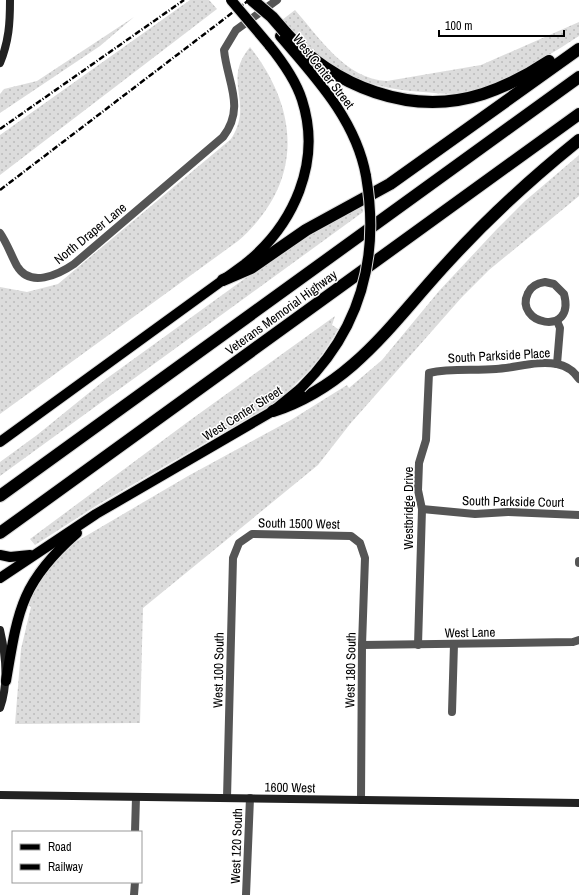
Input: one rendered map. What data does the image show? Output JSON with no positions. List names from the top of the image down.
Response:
{
  "streets": {
    "highway": ["Veterans Memorial Highway"],
    "main road": ["West Center Street"],
    "street": [
      "North Draper Lane",
      "South Parkside Place",
      "South Parkside Court",
      "Westbridge Drive",
      "South 1500 West",
      "West Lane",
      "West 100 South",
      "West 180 South",
      "1600 West",
      "West 120 South"
    ]
  },
  "crossings": [
    ["South Parkside Place", "Westbridge Drive"],
    ["South Parkside Court", "Westbridge Drive"],
    ["Westbridge Drive", "West Lane"],
    ["South 1500 West", "West 100 South"],
    ["South 1500 West", "West 180 South"],
    ["West Lane", "West 180 South"],
    ["West 100 South", "1600 West"],
    ["West 180 South", "1600 West"],
    ["1600 West", "West 120 South"]
  ],
  "legend": ["Road", "Railway"],
  "scale_bar": "100 m"
}
